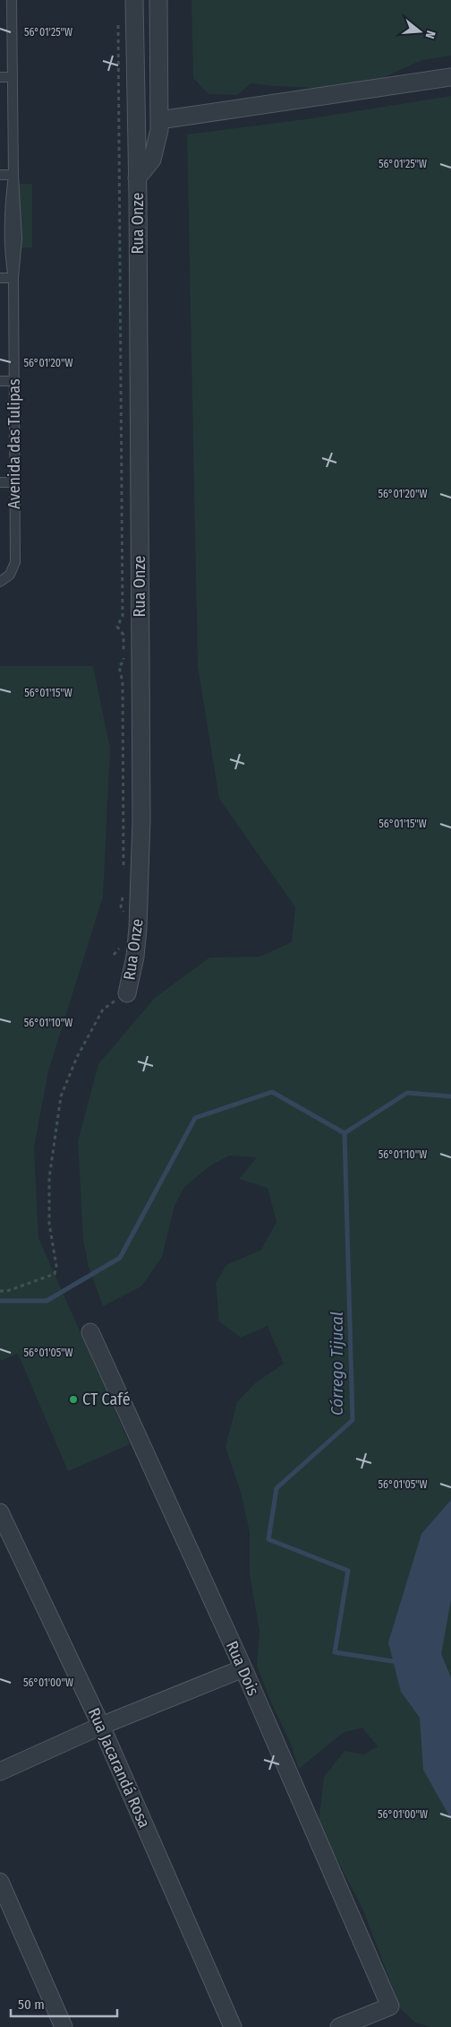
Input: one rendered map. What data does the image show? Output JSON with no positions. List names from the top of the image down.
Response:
{
  "streets": {
    "street": ["Rua Onze", "Rua Dois", "Rua Jacarandá Rosa"],
    "lane": ["Avenida das Tulipas"]
  },
  "water": ["Córrego Tijucal"],
  "places": ["CT Café"],
  "scale_bar": "50 m",
  "north": "right",
  "coordinates": [
    "56°01'25\"W",
    "56°01'20\"W",
    "56°01'15\"W",
    "56°01'10\"W",
    "56°01'05\"W",
    "56°01'00\"W"
  ]
}
